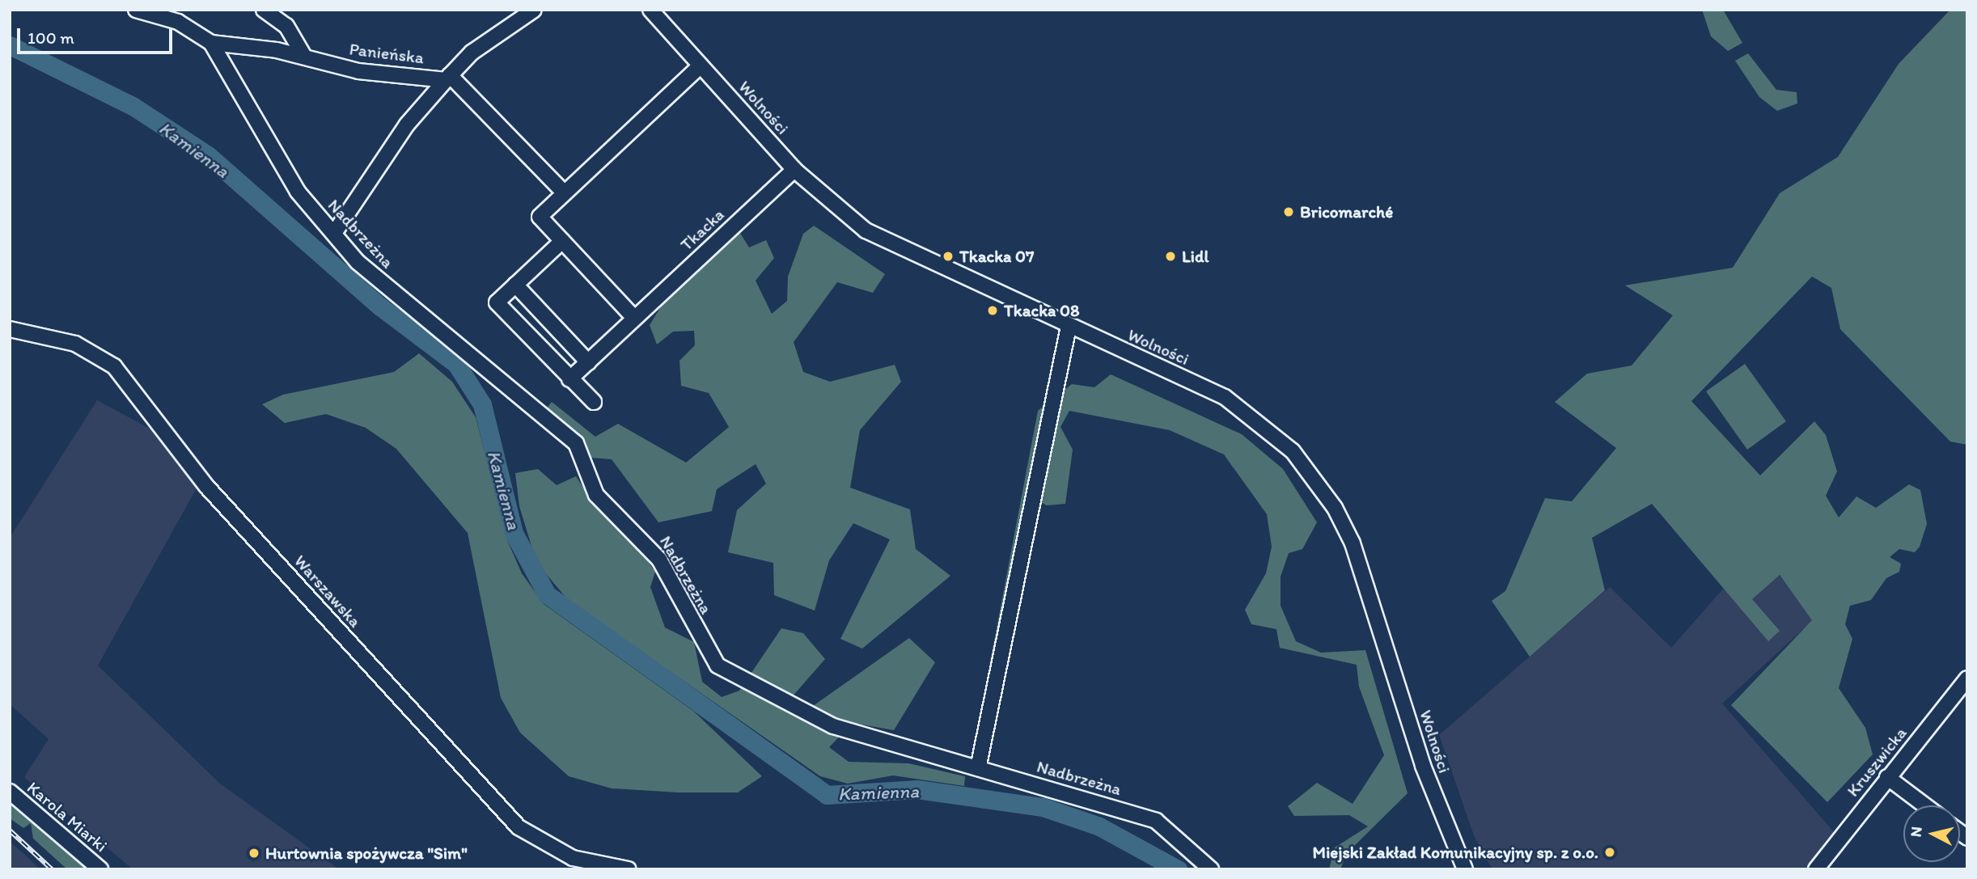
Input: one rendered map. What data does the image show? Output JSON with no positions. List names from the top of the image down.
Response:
{
  "streets": {
    "street": [
      "Panieńska",
      "Wolności",
      "Tkacka",
      "Nadbrzeżna",
      "Warszawska",
      "Kruszwicka",
      "Karola Miarki"
    ]
  },
  "crossings": [
    ["Panieńska", "Nadbrzeżna"],
    ["Wolności", "Tkacka"]
  ],
  "water": ["Kamienna"],
  "places": [
    "Bricomarché",
    "Tkacka 07",
    "Lidl",
    "Tkacka 08",
    "Miejski Zakład Komunikacyjny sp. z o.o.",
    "Hurtownia spożywcza \"Sim\""
  ],
  "scale_bar": "100 m",
  "north": "left"
}
